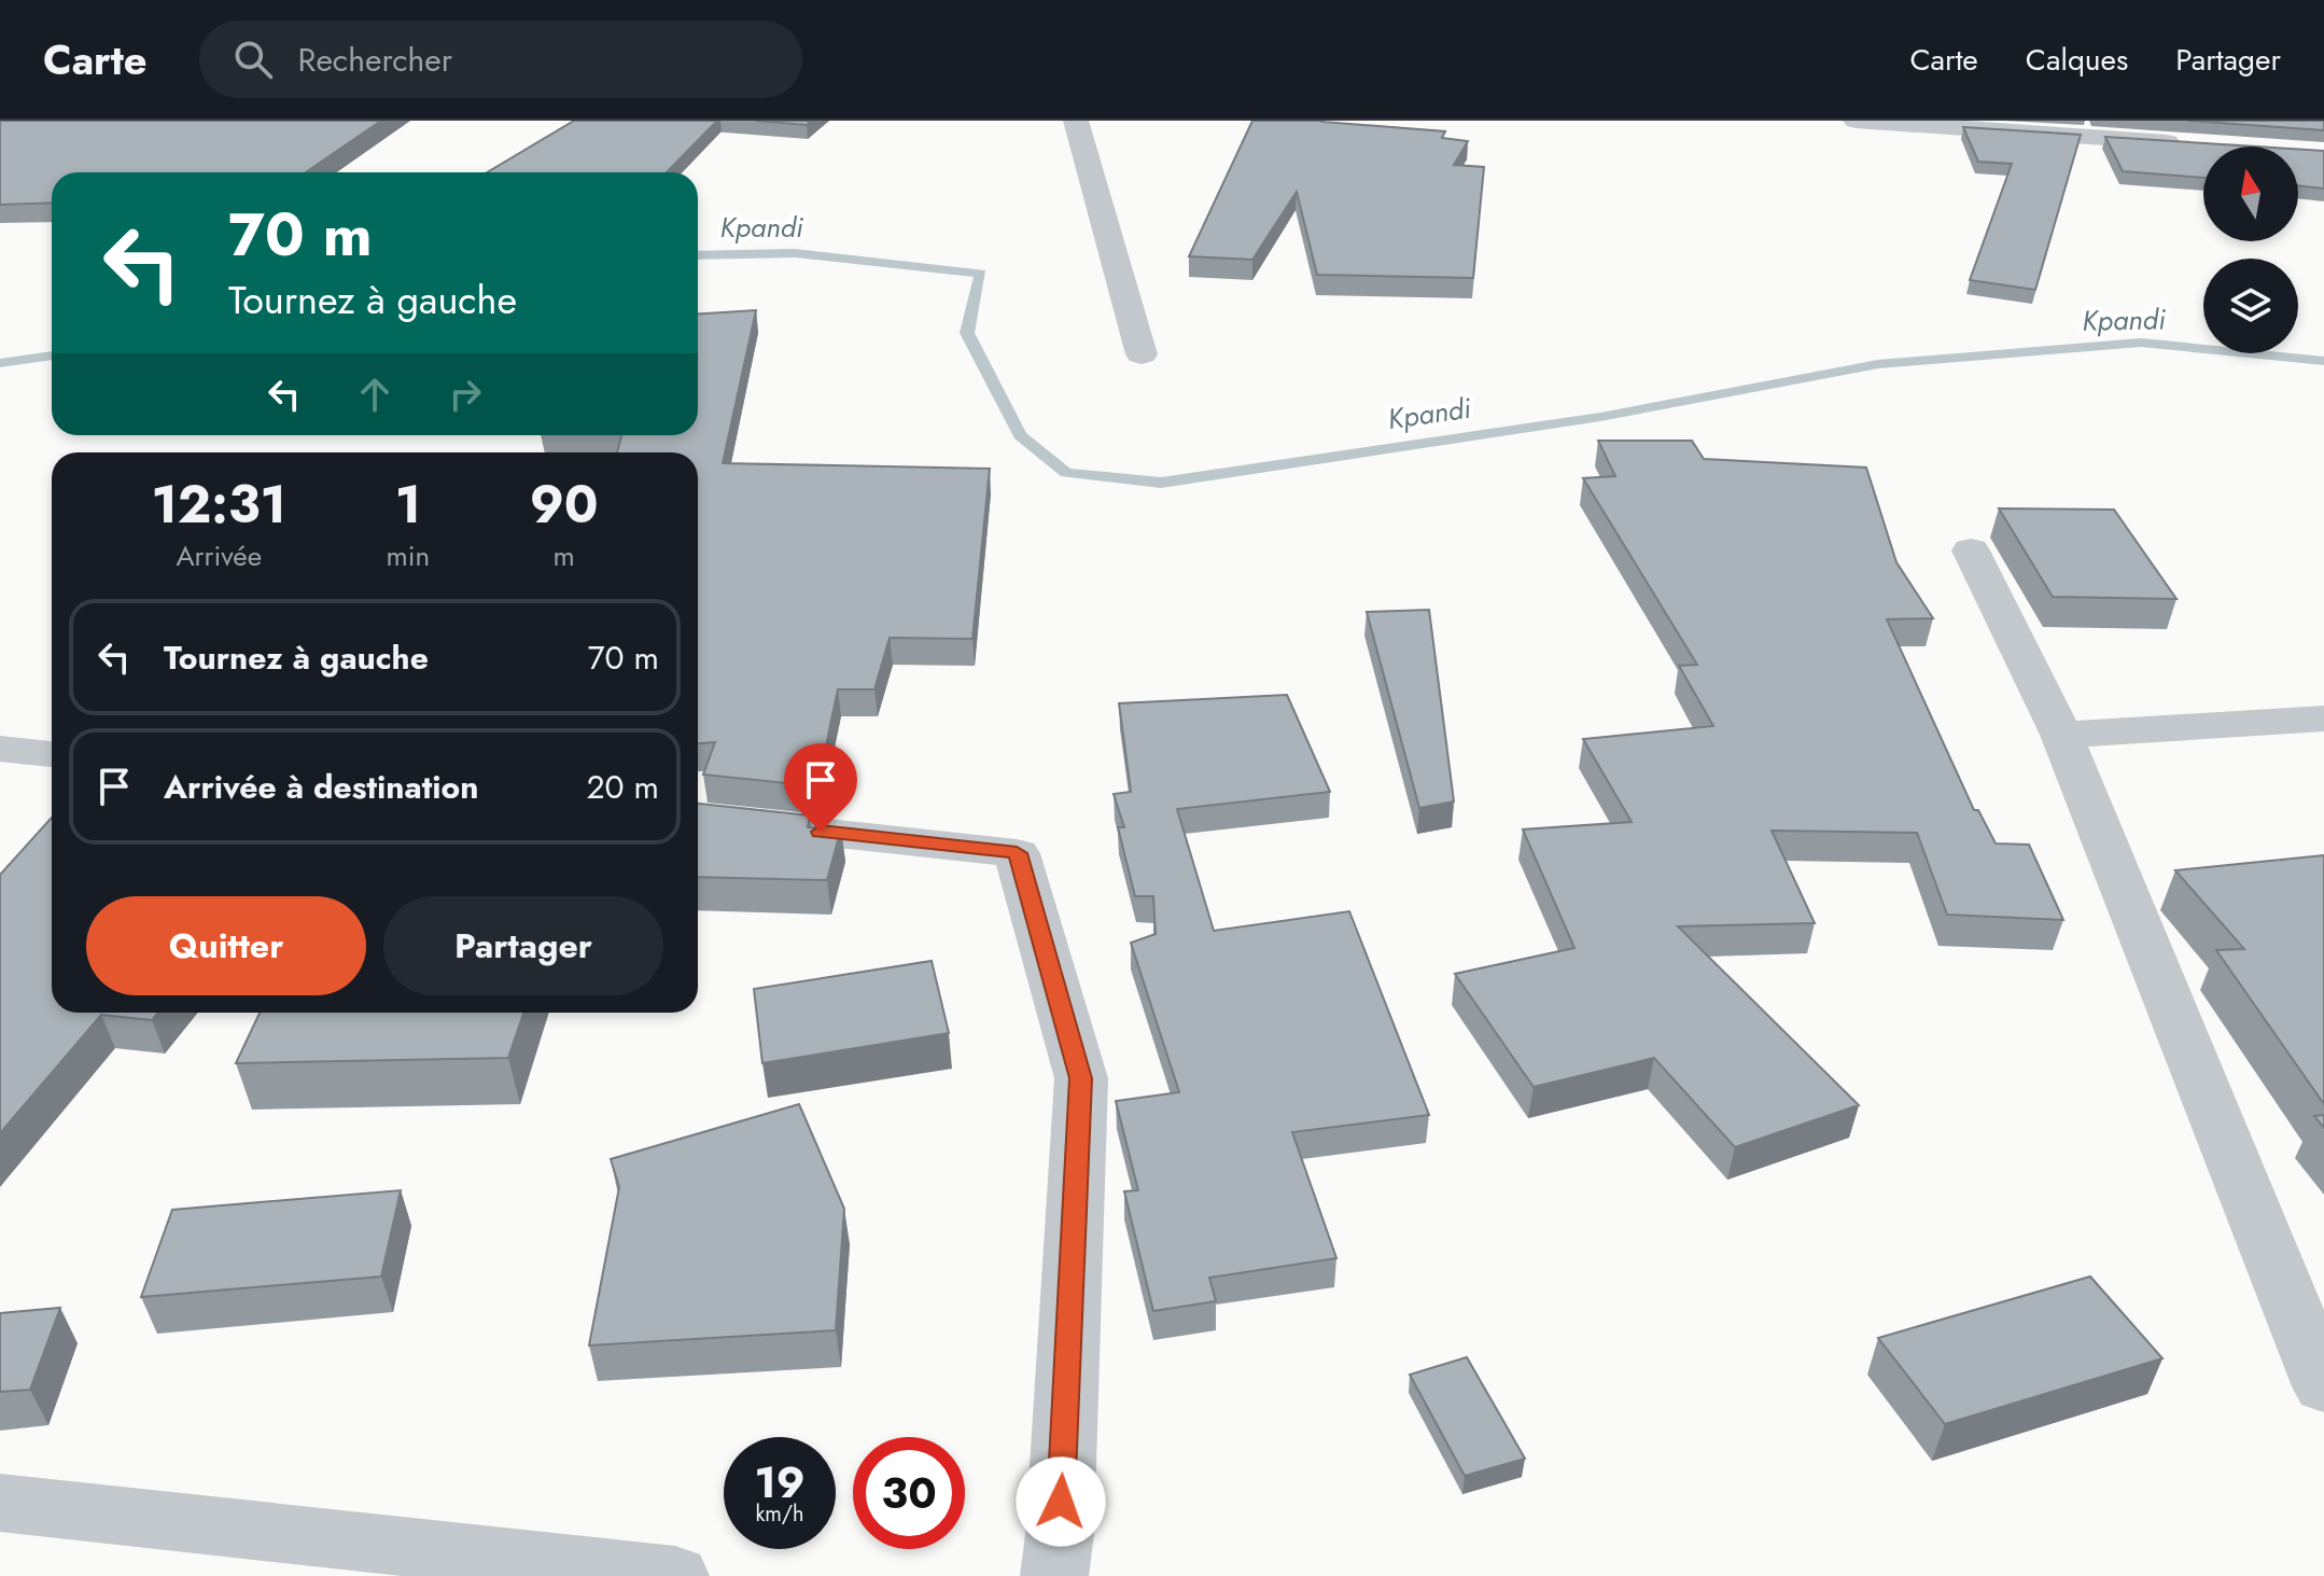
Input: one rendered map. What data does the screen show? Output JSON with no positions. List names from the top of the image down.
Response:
{
  "water": ["Kpandi"],
  "north": "top",
  "page": {
    "header": "Carte",
    "search": "Rechercher",
    "nav": ["Carte", "Calques", "Partager"],
    "turn": ["70 m", "Tournez à gauche"],
    "eta": [
      "12:31",
      "Arrivée",
      "1",
      "min",
      "90",
      "m"
    ],
    "list": [
      {
        "name": "Tournez à gauche",
        "value": "70 m"
      },
      {
        "name": "Arrivée à destination",
        "value": "20 m"
      }
    ],
    "buttons": ["Quitter", "Partager"],
    "speed": "19 km/h",
    "limit": "30"
  }
}
